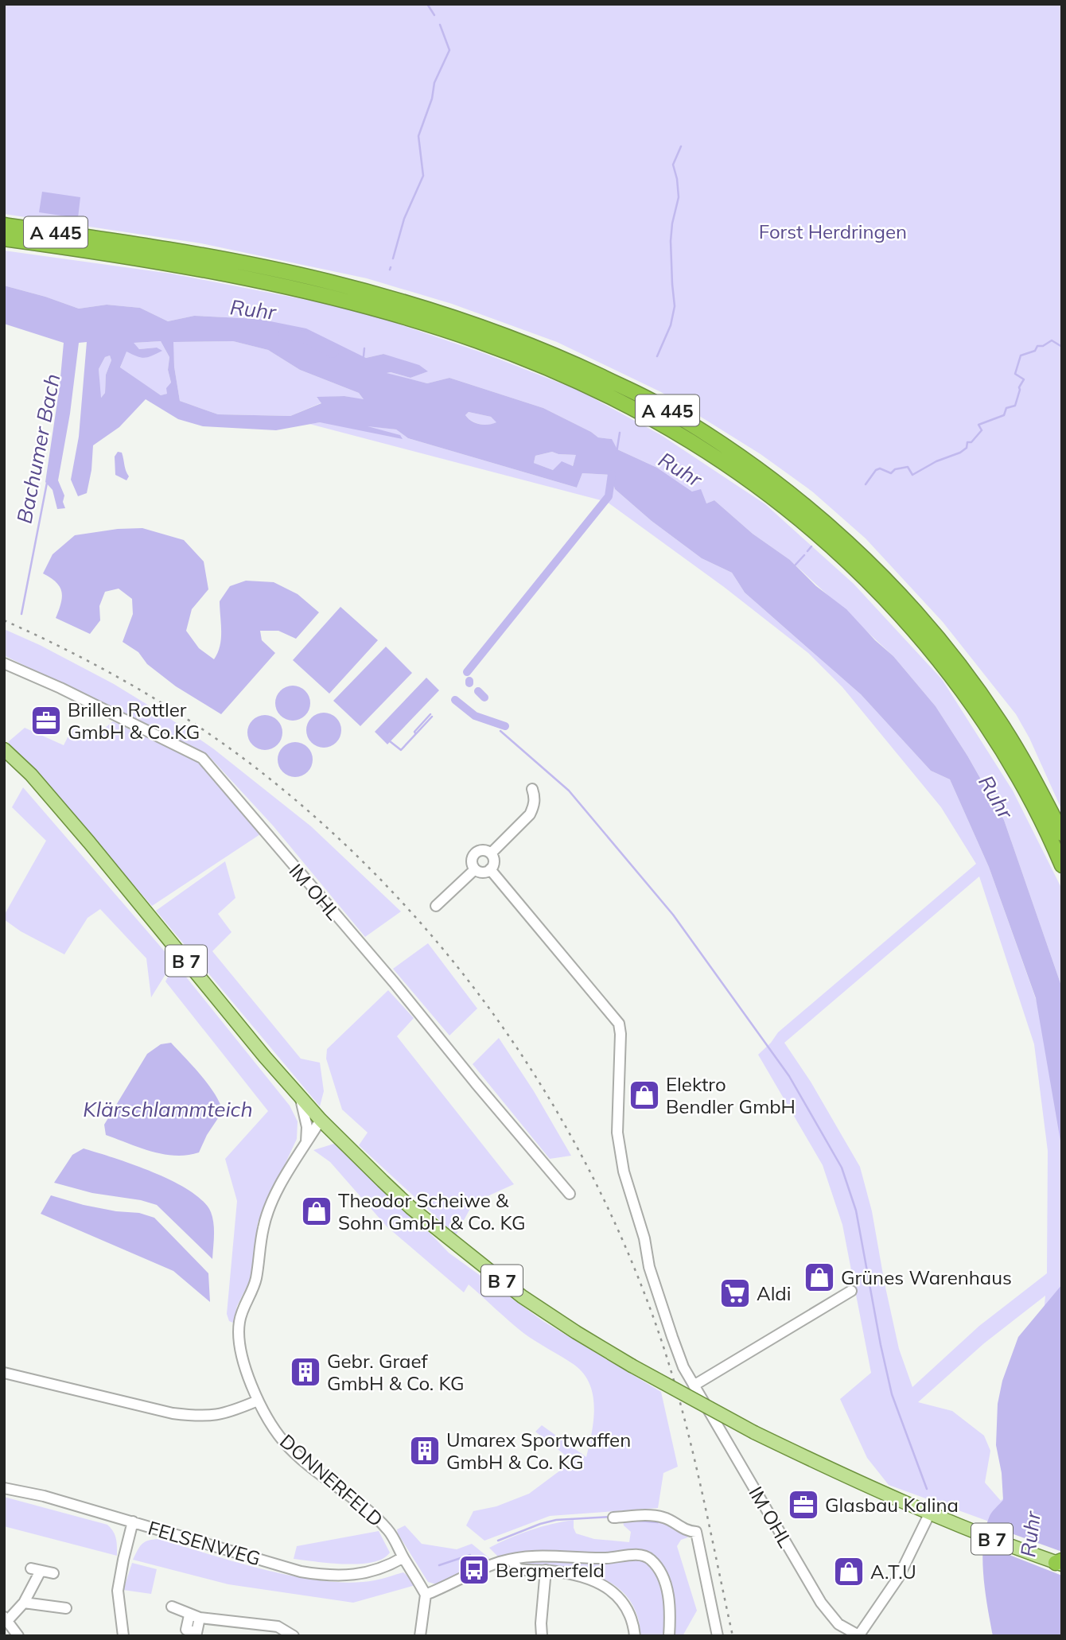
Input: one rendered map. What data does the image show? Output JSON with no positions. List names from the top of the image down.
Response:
{
  "streets": {
    "highway": ["A 445"],
    "main road": ["B 7"],
    "street": ["IM OHL", "DONNERFELD", "FELSENWEG"]
  },
  "crossings": [
    ["B 7", "DONNERFELD"],
    ["DONNERFELD", "FELSENWEG"]
  ],
  "water": ["Ruhr", "Bachumer Bach", "Klärschlammteich"],
  "parks": ["Forst Herdringen"],
  "places": {
    "office": ["Brillen Rottler GmbH & Co.KG", "Glasbau Kalina"],
    "shop": [
      "Elektro Bendler GmbH",
      "Theodor Scheiwe & Sohn GmbH & Co. KG",
      "Grünes Warenhaus",
      "A.T.U"
    ],
    "supermarket": ["Aldi"],
    "building": ["Gebr. Graef GmbH & Co. KG", "Umarex Sportwaffen GmbH & Co. KG"],
    "bus stop": ["Bergmerfeld"]
  }
}
